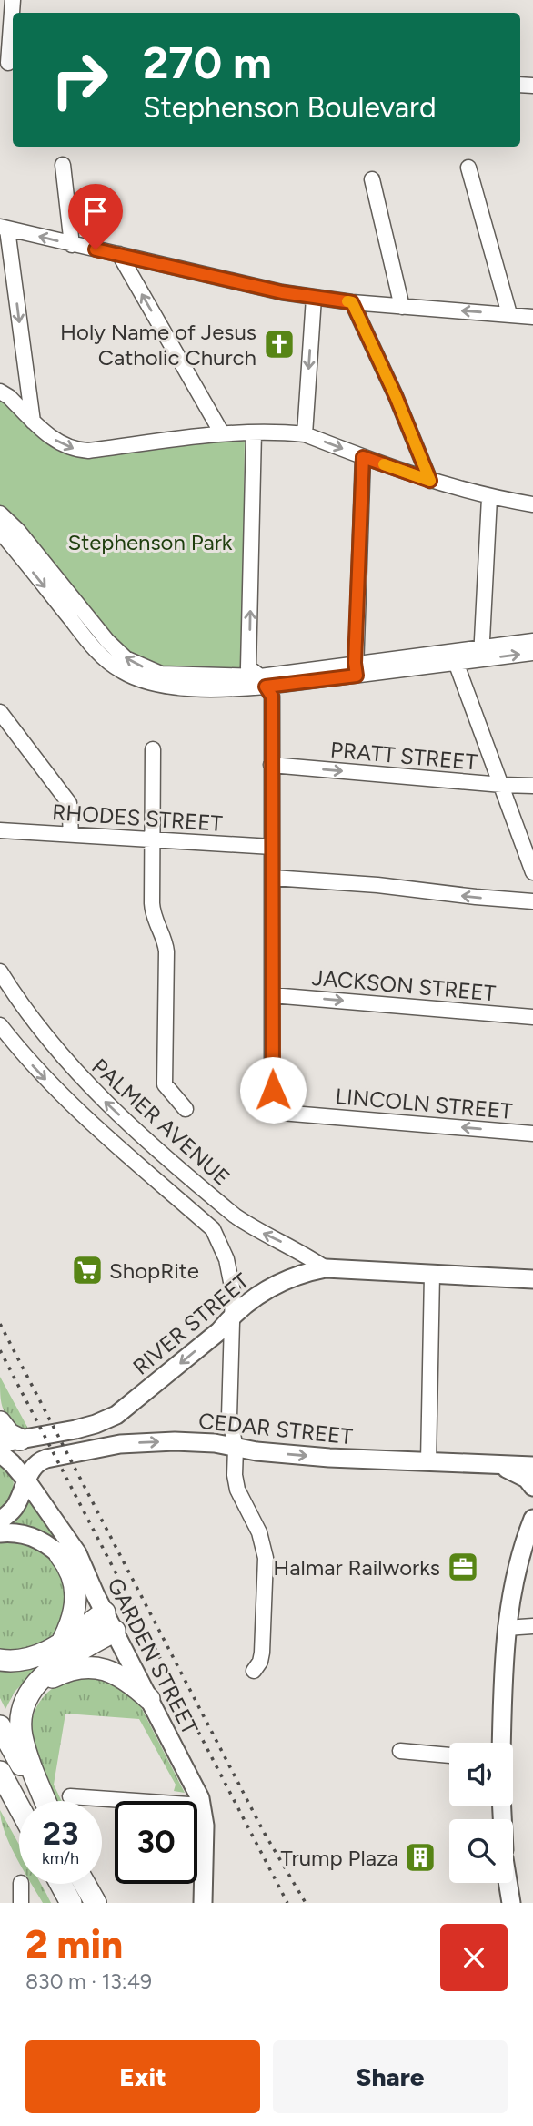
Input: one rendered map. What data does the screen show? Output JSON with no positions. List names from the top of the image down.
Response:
{
  "streets": {
    "main road": ["RIVER STREET", "CEDAR STREET", "GARDEN STREET"],
    "street": [
      "PRATT STREET",
      "RHODES STREET",
      "JACKSON STREET",
      "LINCOLN STREET",
      "PALMER AVENUE"
    ]
  },
  "crossings": [
    ["JACKSON STREET", "LINCOLN STREET"],
    ["PALMER AVENUE", "RIVER STREET"],
    ["PALMER AVENUE", "CEDAR STREET"],
    ["CEDAR STREET", "GARDEN STREET"]
  ],
  "one_way": ["RIVER STREET", "CEDAR STREET"],
  "parks": ["Stephenson Park"],
  "places": {
    "church": ["Holy Name of Jesus Catholic Church"],
    "supermarket": ["ShopRite"],
    "office": ["Halmar Railworks"],
    "building": ["Trump Plaza"]
  },
  "page": {
    "turn": ["270 m", "Stephenson Boulevard"],
    "speed": "23 km/h",
    "limit": "30",
    "heading": ["2 min", "830 m · 13:49"],
    "buttons": ["Exit", "Share"]
  }
}
